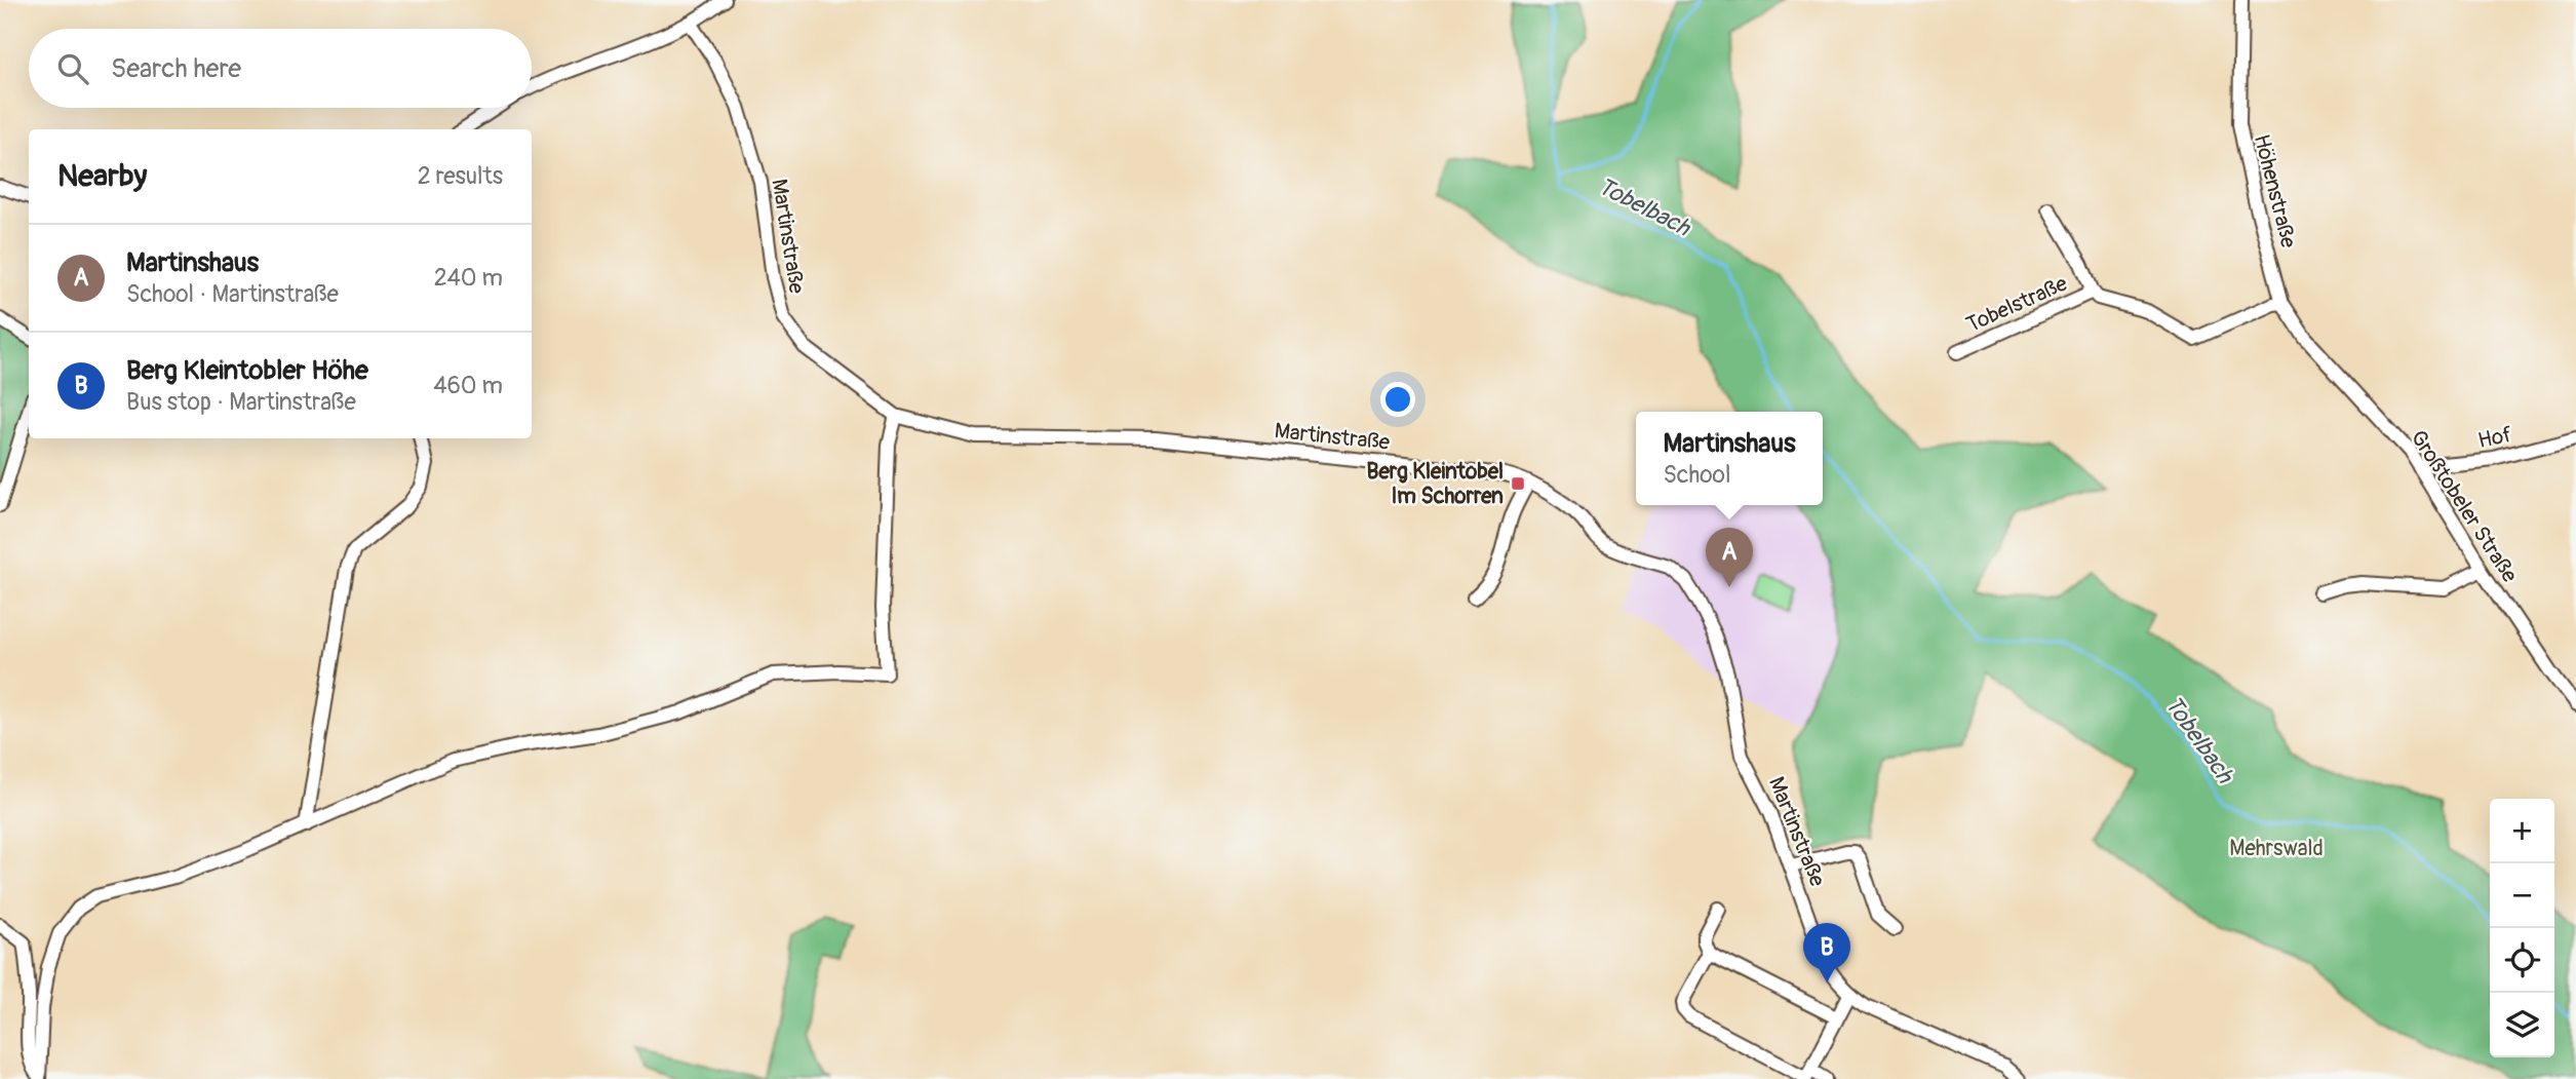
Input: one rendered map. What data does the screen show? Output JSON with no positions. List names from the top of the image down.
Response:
{
  "streets": {
    "street": [
      "Höhenstraße",
      "Martinstraße",
      "Tobelstraße",
      "Hof",
      "Großtobeler Straße"
    ]
  },
  "crossings": [
    ["Höhenstraße", "Großtobeler Straße"],
    ["Hof", "Großtobeler Straße"]
  ],
  "water": ["Tobelbach"],
  "parks": ["Mehrswald"],
  "places": {
    "transit": ["Berg Kleintobel Im Schorren"]
  },
  "page": {
    "search": "Search here",
    "heading": ["Nearby", "2 results"],
    "list": [
      {
        "mark": "A",
        "name": "Martinshaus",
        "note": "School · Martinstraße",
        "value": "240 m"
      },
      {
        "mark": "B",
        "name": "Berg Kleintobler Höhe",
        "note": "Bus stop · Martinstraße",
        "value": "460 m"
      }
    ],
    "popup": ["Martinshaus", "School"],
    "pins": ["A", "B"],
    "map_buttons": ["+", "−"]
  }
}
